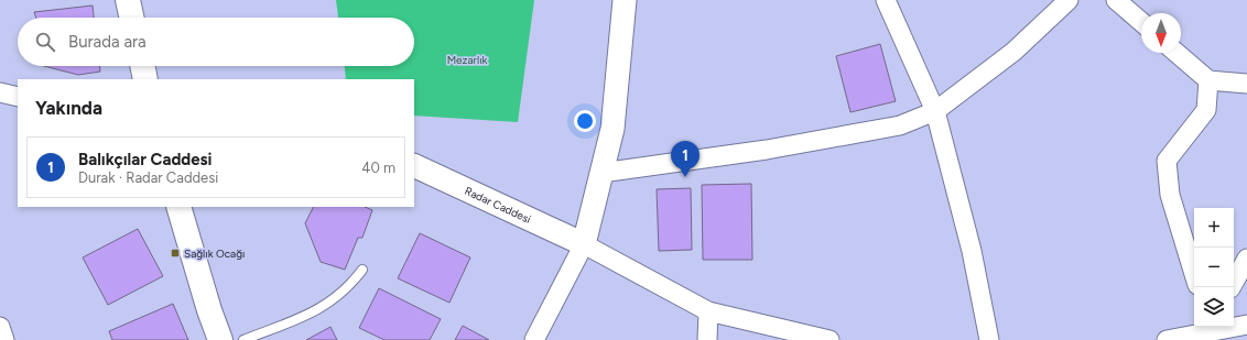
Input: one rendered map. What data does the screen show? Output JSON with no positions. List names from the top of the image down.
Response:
{
  "streets": {
    "street": ["Radar Caddesi"]
  },
  "parks": ["Mezarlık"],
  "places": {
    "transit": ["Sağlık Ocağı"]
  },
  "north": "bottom",
  "page": {
    "search": "Burada ara",
    "heading": "Yakında",
    "list": [
      {
        "mark": "1",
        "name": "Balıkçılar Caddesi",
        "note": "Durak · Radar Caddesi",
        "value": "40 m"
      }
    ],
    "pins": "1",
    "map_buttons": ["+", "−"]
  }
}
